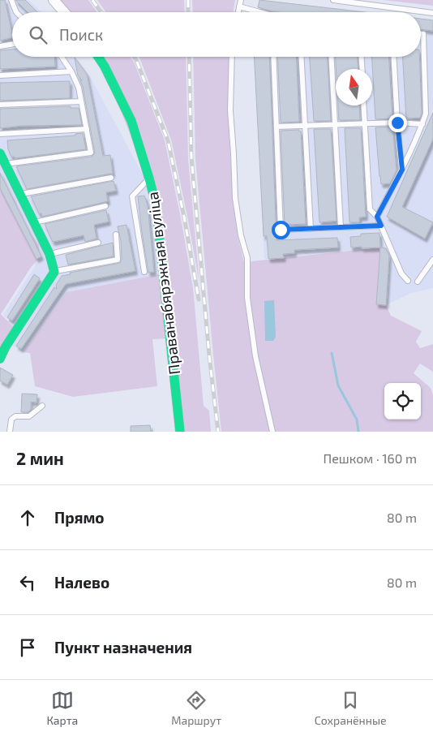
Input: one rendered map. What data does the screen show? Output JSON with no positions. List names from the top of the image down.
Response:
{
  "streets": {
    "street": ["Праванабярэжная вуліца"]
  },
  "north": "top",
  "page": {
    "search": "Поиск",
    "heading": ["2 мин", "Пешком · 160 m"],
    "list": [
      ["Прямо", "80 m"],
      ["Налево", "80 m"],
      "Пункт назначения"
    ],
    "nav": ["Карта", "Маршрут", "Сохранённые"]
  }
}
